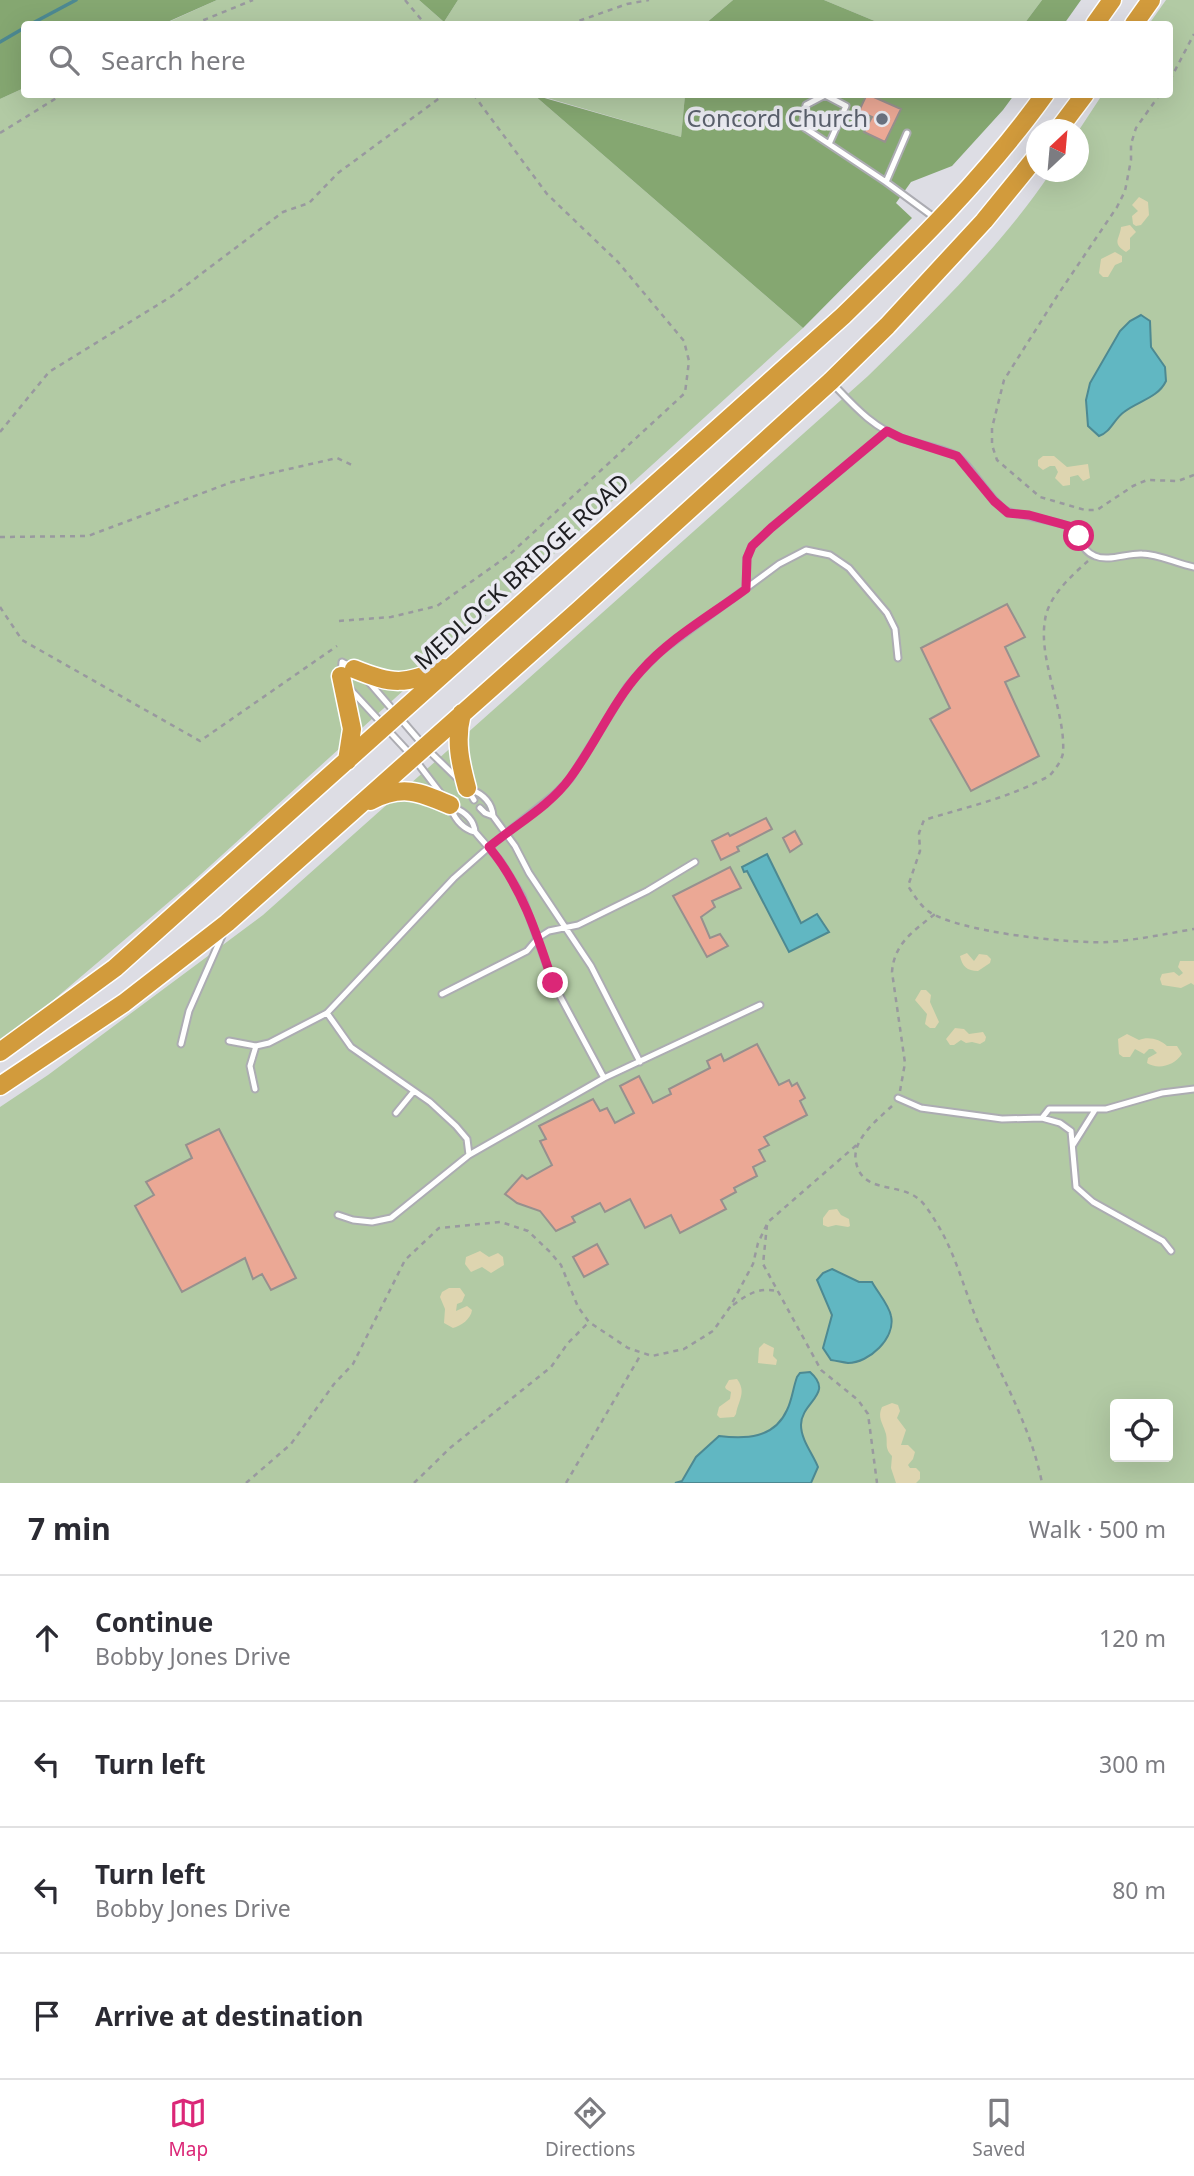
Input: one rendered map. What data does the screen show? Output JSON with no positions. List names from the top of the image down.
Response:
{
  "streets": {
    "highway": ["MEDLOCK BRIDGE ROAD"]
  },
  "places": ["Concord Church"],
  "north": "top right",
  "page": {
    "search": "Search here",
    "heading": ["7 min", "Walk · 500 m"],
    "list": [
      ["Continue", "Bobby Jones Drive", "120 m"],
      ["Turn left", "300 m"],
      ["Turn left", "Bobby Jones Drive", "80 m"],
      "Arrive at destination"
    ],
    "nav": ["Map", "Directions", "Saved"]
  }
}
